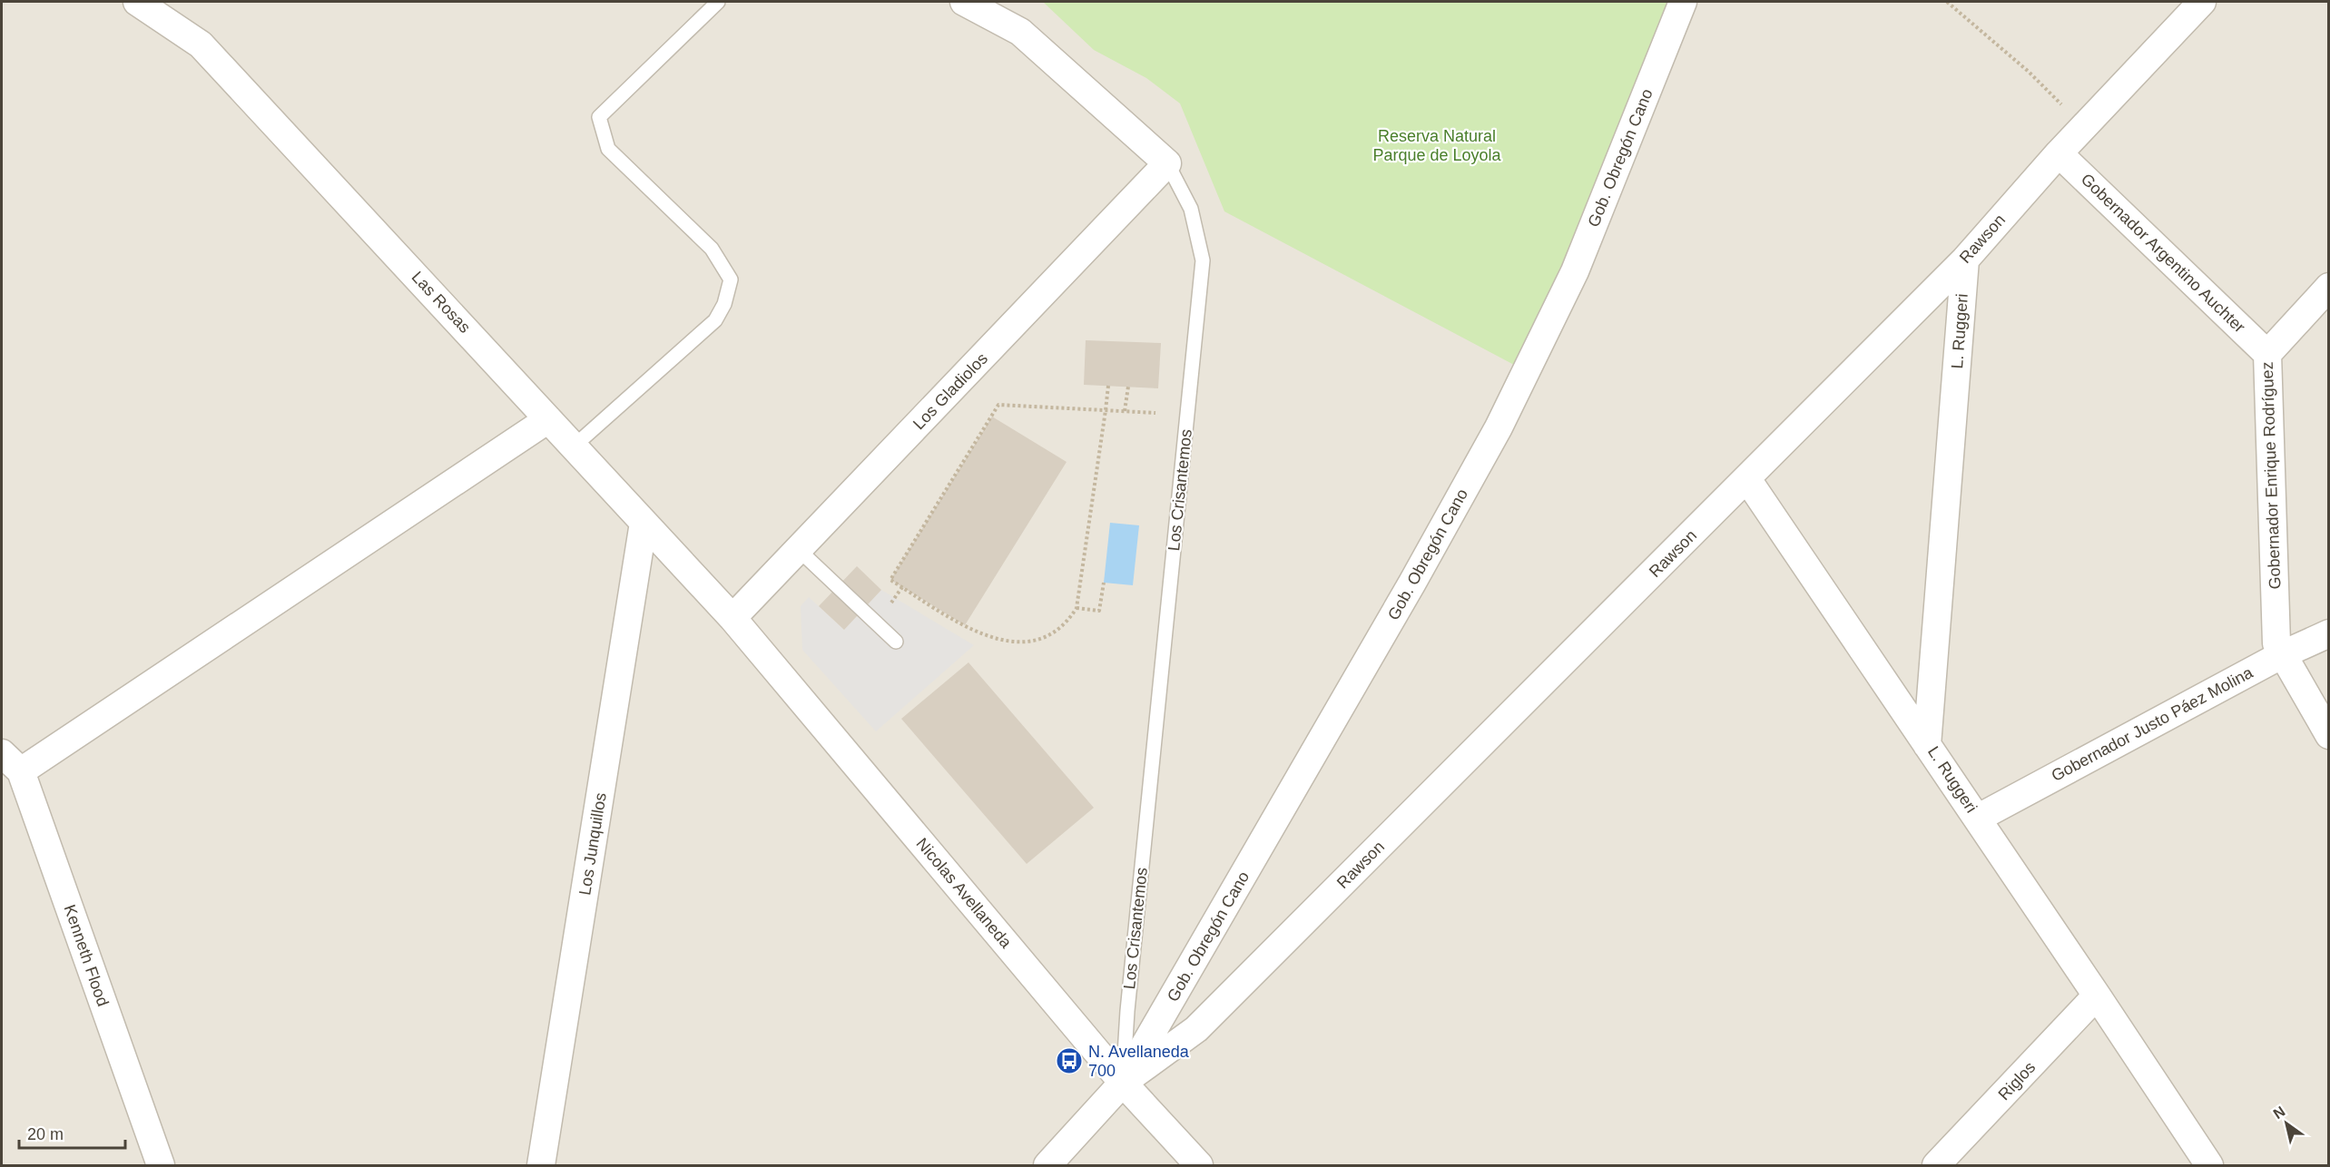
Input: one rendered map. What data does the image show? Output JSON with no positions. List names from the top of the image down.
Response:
{
  "streets": {
    "street": [
      "Gob. Obregón Cano",
      "Rawson",
      "Gobernador Argentino Auchter",
      "Las Rosas",
      "L. Ruggeri",
      "Los Gladiolos",
      "Gobernador Enrique Rodríguez",
      "Los Crisantemos",
      "Gobernador Justo Páez Molina",
      "Los Junquillos",
      "Nicolas Avellaneda",
      "Kenneth Flood",
      "Riglos"
    ]
  },
  "crossings": [
    ["Gob. Obregón Cano", "Rawson"],
    ["Gob. Obregón Cano", "Los Crisantemos"],
    ["Gob. Obregón Cano", "Nicolas Avellaneda"],
    ["Rawson", "Gobernador Argentino Auchter"],
    ["Rawson", "L. Ruggeri"],
    ["Rawson", "Los Crisantemos"],
    ["Rawson", "Nicolas Avellaneda"],
    ["Gobernador Argentino Auchter", "Gobernador Enrique Rodríguez"],
    ["Las Rosas", "Los Gladiolos"],
    ["Las Rosas", "Los Junquillos"],
    ["Las Rosas", "Nicolas Avellaneda"],
    ["L. Ruggeri", "Gobernador Justo Páez Molina"],
    ["L. Ruggeri", "Riglos"],
    ["Los Gladiolos", "Los Crisantemos"],
    ["Los Gladiolos", "Nicolas Avellaneda"],
    ["Gobernador Enrique Rodríguez", "Gobernador Justo Páez Molina"],
    ["Los Crisantemos", "Nicolas Avellaneda"]
  ],
  "parks": ["Reserva Natural Parque de Loyola"],
  "places": {
    "bus stop": ["N. Avellaneda 700"]
  },
  "scale_bar": "20 m",
  "north": "top left"
}
